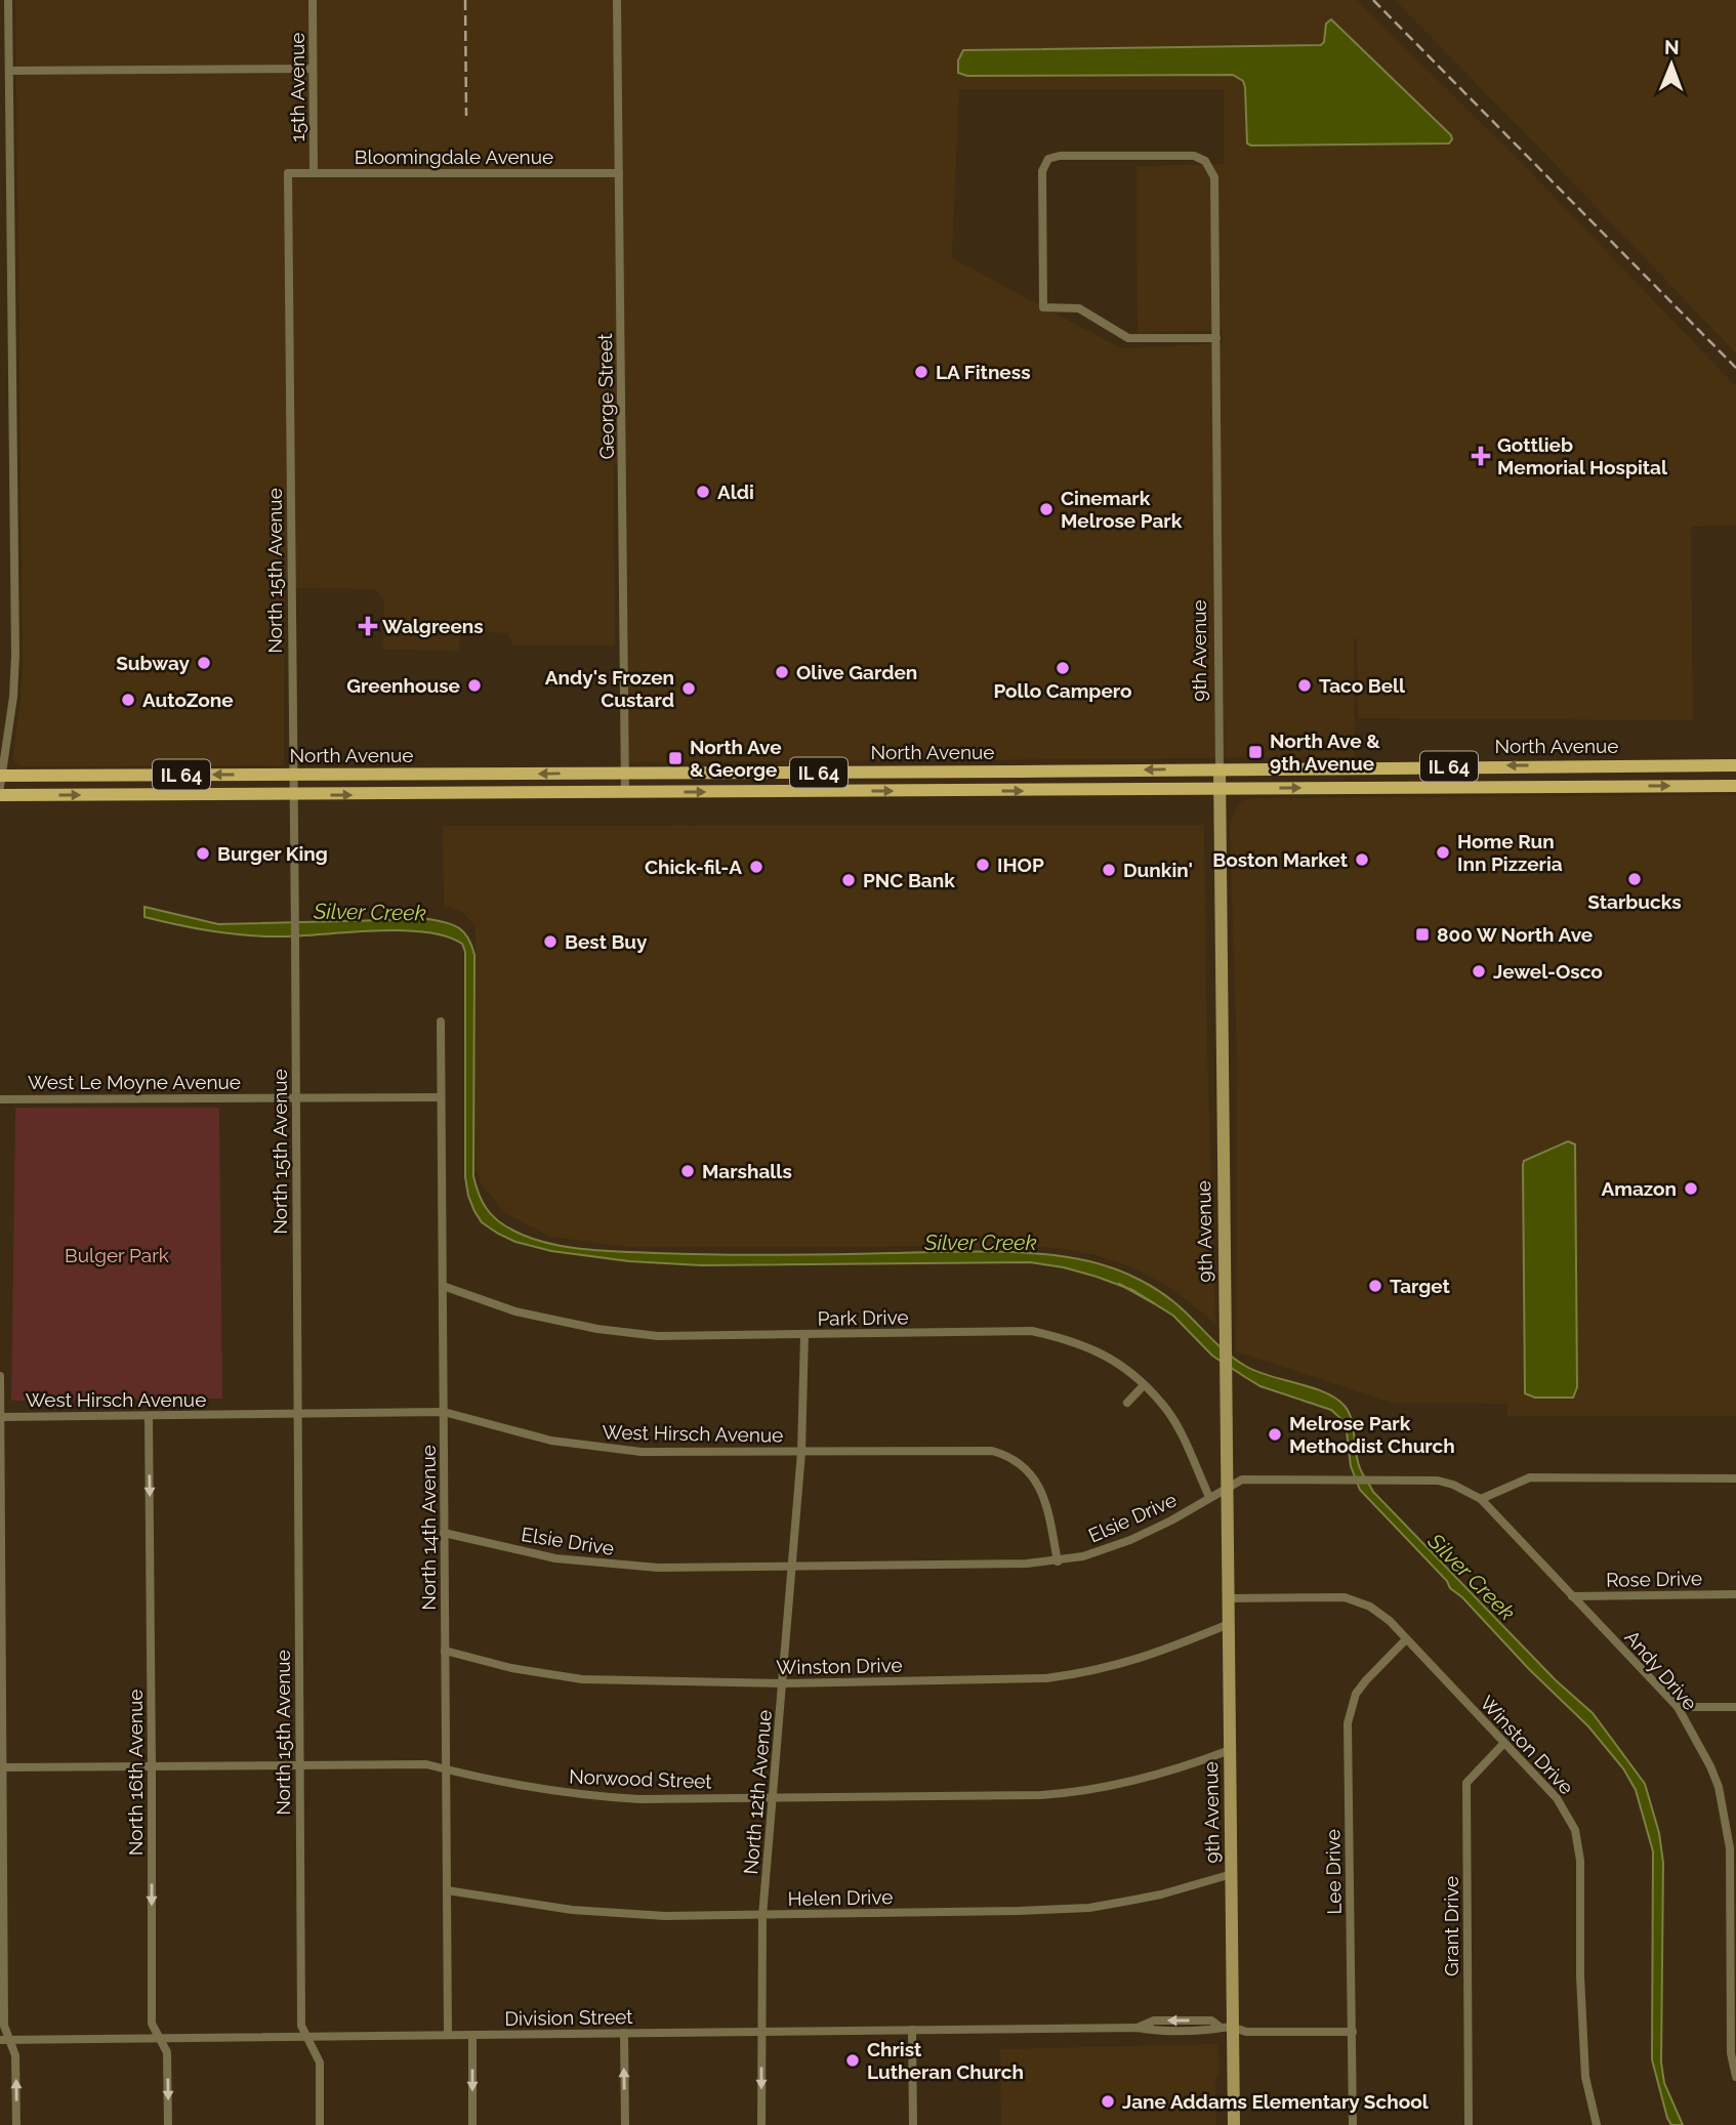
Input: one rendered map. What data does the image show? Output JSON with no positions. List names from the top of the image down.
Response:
{
  "streets": {
    "main road": ["North Avenue", "IL 64"],
    "street": [
      "15th Avenue",
      "Bloomingdale Avenue",
      "George Street",
      "North 15th Avenue",
      "9th Avenue",
      "West Le Moyne Avenue",
      "Park Drive",
      "West Hirsch Avenue",
      "Elsie Drive",
      "North 14th Avenue",
      "Rose Drive",
      "Winston Drive",
      "Andy Drive",
      "North 16th Avenue",
      "Norwood Street",
      "North 12th Avenue",
      "Lee Drive",
      "Helen Drive",
      "Grant Drive",
      "Division Street"
    ]
  },
  "crossings": [
    ["15th Avenue", "Bloomingdale Avenue"],
    ["Bloomingdale Avenue", "George Street"],
    ["Bloomingdale Avenue", "North 15th Avenue"],
    ["George Street", "North Avenue"],
    ["North 15th Avenue", "North Avenue"],
    ["North 15th Avenue", "West Le Moyne Avenue"],
    ["North 15th Avenue", "West Hirsch Avenue"],
    ["North 15th Avenue", "Norwood Street"],
    ["North 15th Avenue", "Division Street"],
    ["9th Avenue", "North Avenue"],
    ["9th Avenue", "Elsie Drive"],
    ["9th Avenue", "Winston Drive"],
    ["9th Avenue", "Norwood Street"],
    ["9th Avenue", "Helen Drive"],
    ["9th Avenue", "Division Street"],
    ["West Le Moyne Avenue", "North 14th Avenue"],
    ["Park Drive", "Elsie Drive"],
    ["Park Drive", "North 14th Avenue"],
    ["Park Drive", "North 12th Avenue"],
    ["West Hirsch Avenue", "Elsie Drive"],
    ["West Hirsch Avenue", "North 14th Avenue"],
    ["West Hirsch Avenue", "North 16th Avenue"],
    ["West Hirsch Avenue", "North 12th Avenue"],
    ["Elsie Drive", "North 14th Avenue"],
    ["Elsie Drive", "Andy Drive"],
    ["Elsie Drive", "North 12th Avenue"],
    ["North 14th Avenue", "Winston Drive"],
    ["North 14th Avenue", "Norwood Street"],
    ["North 14th Avenue", "Helen Drive"],
    ["North 14th Avenue", "Division Street"],
    ["Rose Drive", "Andy Drive"],
    ["Winston Drive", "North 12th Avenue"],
    ["Winston Drive", "Lee Drive"],
    ["Winston Drive", "Grant Drive"],
    ["North 16th Avenue", "Norwood Street"],
    ["North 16th Avenue", "Division Street"],
    ["Norwood Street", "North 12th Avenue"],
    ["North 12th Avenue", "Helen Drive"],
    ["North 12th Avenue", "Division Street"],
    ["Lee Drive", "Division Street"]
  ],
  "one_way": ["North 16th Avenue"],
  "water": ["Silver Creek"],
  "parks": ["Bulger Park"],
  "places": {
    "other": [
      "LA Fitness",
      "Aldi",
      "Cinemark Melrose Park",
      "Subway",
      "Pollo Campero",
      "Olive Garden",
      "Greenhouse",
      "Taco Bell",
      "Andy's Frozen Custard",
      "AutoZone",
      "Home Run Inn Pizzeria",
      "Burger King",
      "Boston Market",
      "IHOP",
      "Chick-fil-A",
      "Dunkin'",
      "Starbucks",
      "PNC Bank",
      "Best Buy",
      "Jewel-Osco",
      "Marshalls",
      "Amazon",
      "Target",
      "Melrose Park Methodist Church",
      "Christ Lutheran Church",
      "Jane Addams Elementary School"
    ],
    "health": ["Gottlieb Memorial Hospital", "Walgreens"],
    "transit": ["North Ave & 9th Avenue", "North Ave & George", "800 W North Ave"]
  },
  "north": "top"
}
